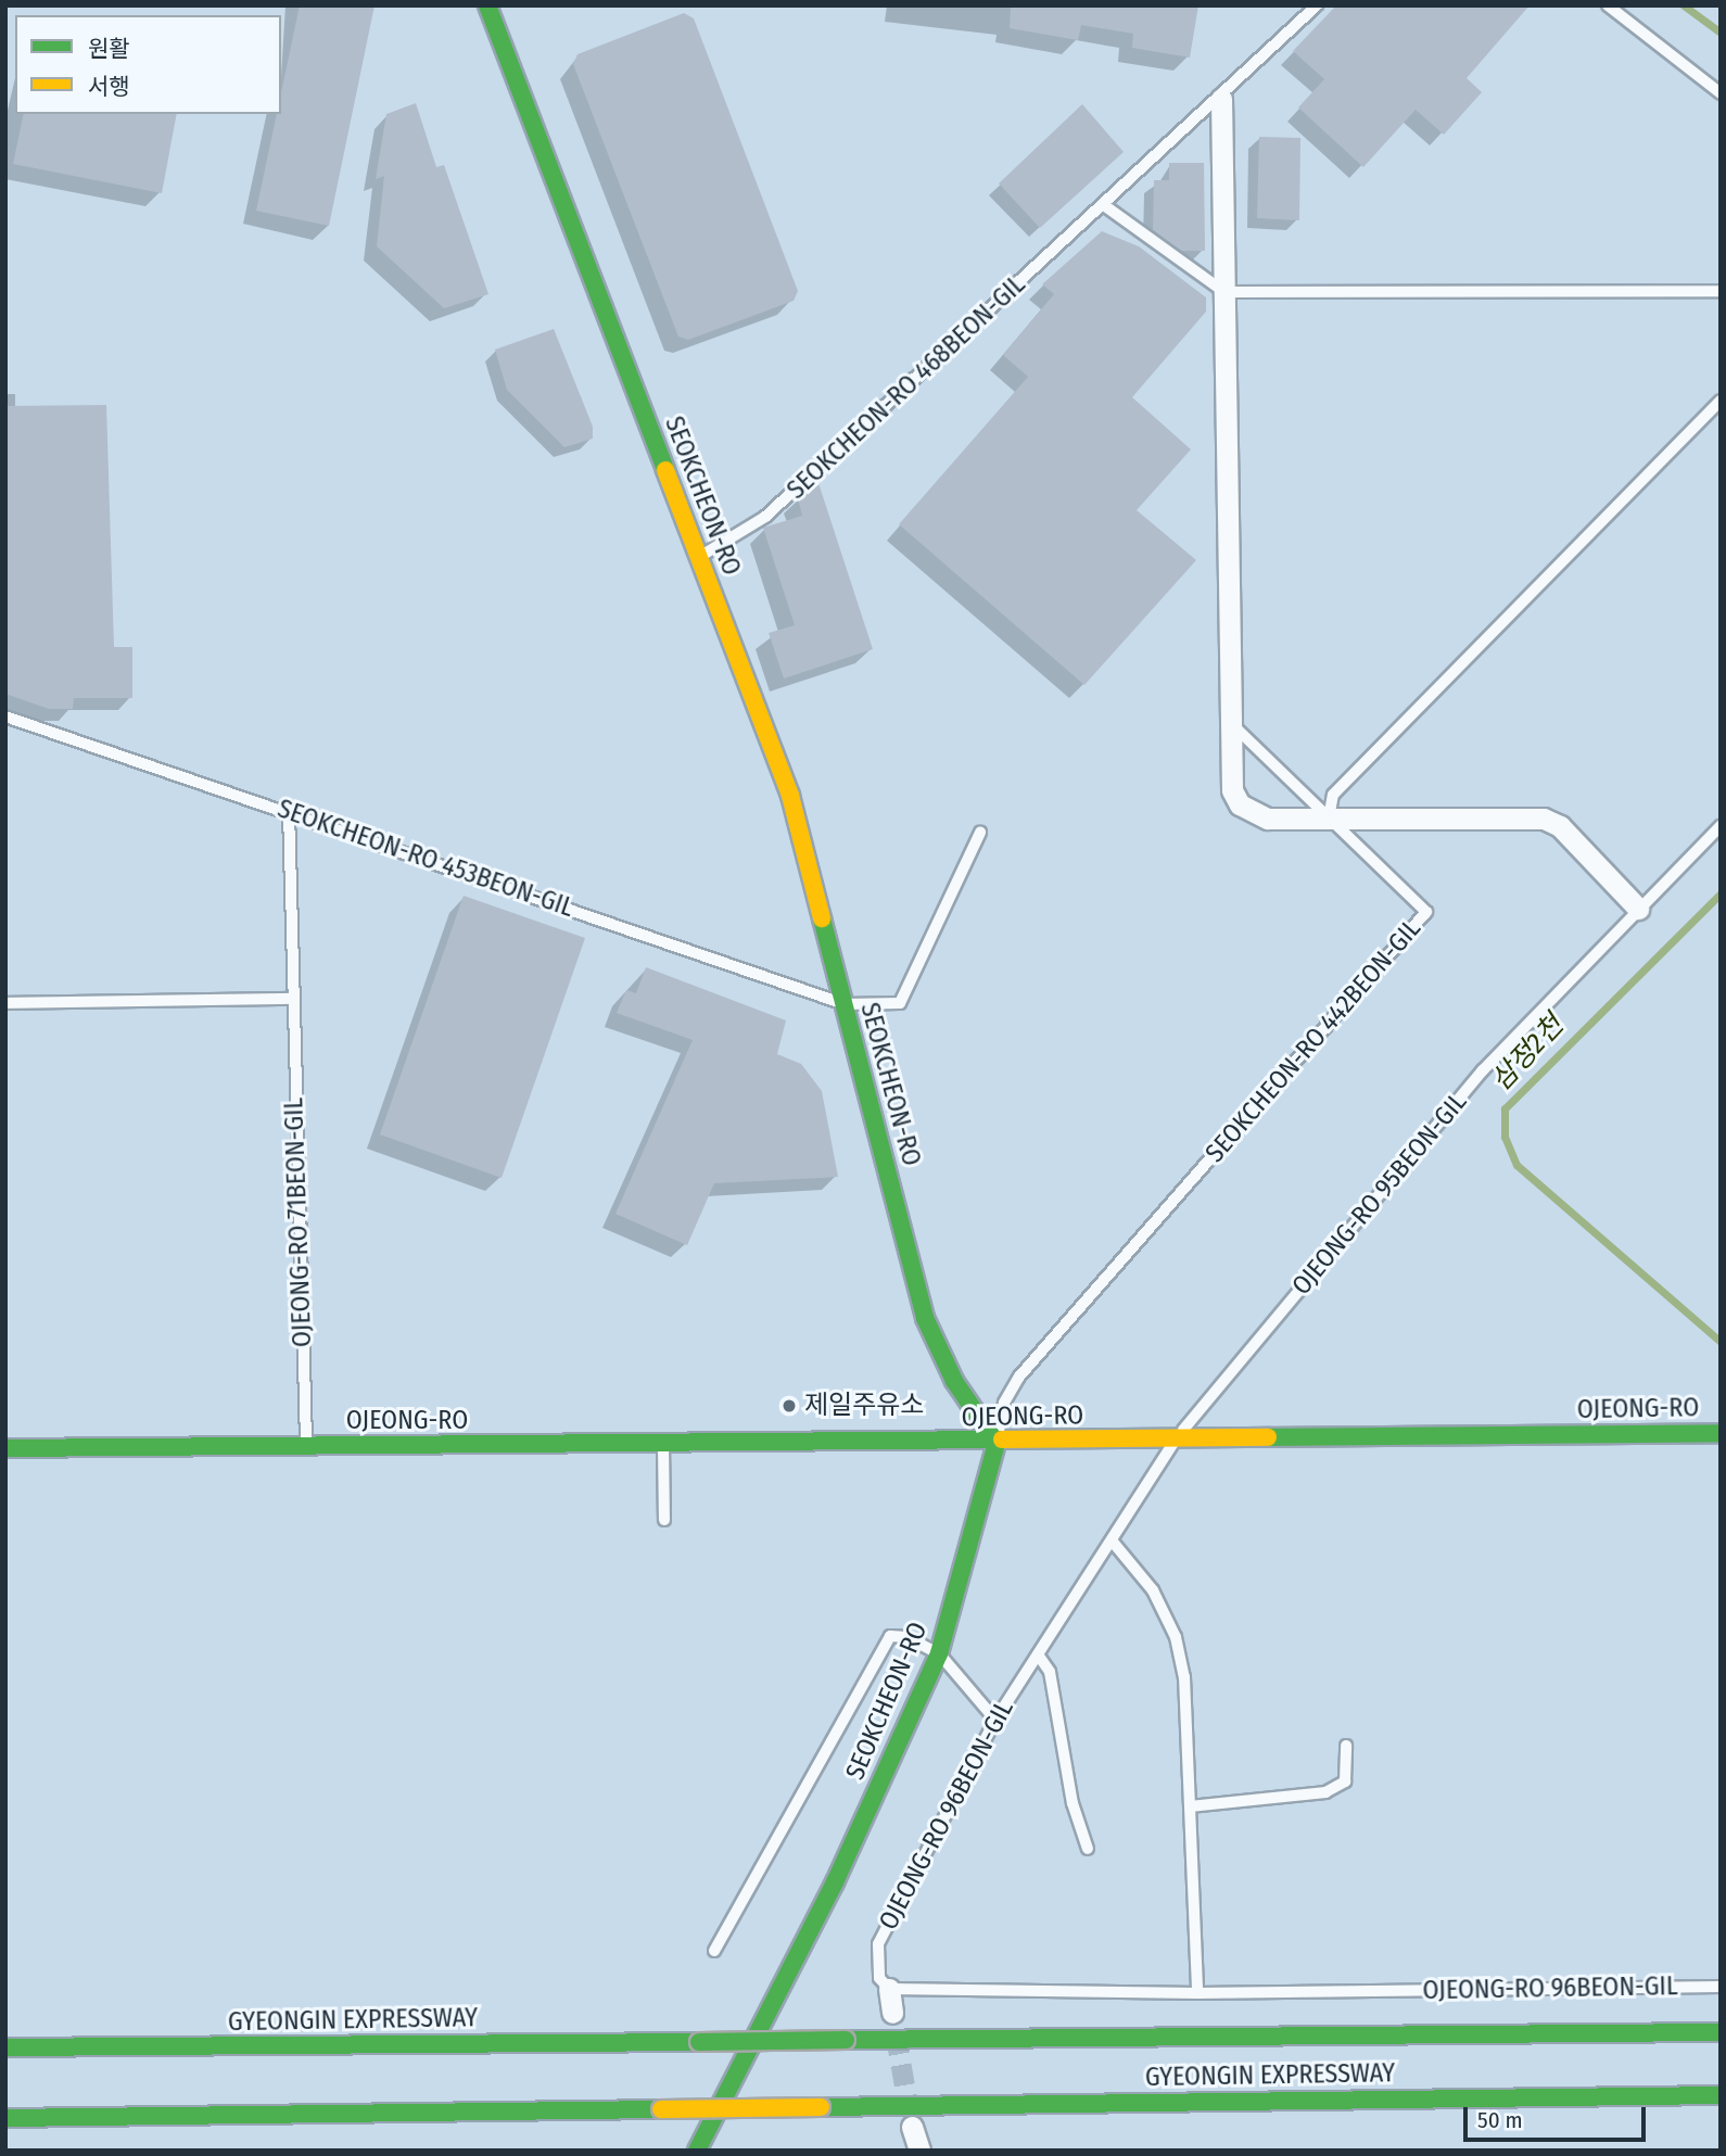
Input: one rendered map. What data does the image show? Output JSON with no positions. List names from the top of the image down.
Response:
{
  "streets": {
    "main road": ["SEOKCHEON-RO", "OJEONG-RO", "GYEONGIN EXPRESSWAY"],
    "lane": [
      "SEOKCHEON-RO 468BEON-GIL",
      "SEOKCHEON-RO 453BEON-GIL",
      "SEOKCHEON-RO 442BEON-GIL",
      "OJEONG-RO 95BEON-GIL",
      "OJEONG-RO 71BEON-GIL",
      "OJEONG-RO 96BEON-GIL"
    ]
  },
  "crossings": [
    ["SEOKCHEON-RO 468BEON-GIL", "SEOKCHEON-RO"],
    ["SEOKCHEON-RO", "SEOKCHEON-RO 453BEON-GIL"],
    ["SEOKCHEON-RO", "SEOKCHEON-RO 442BEON-GIL"],
    ["SEOKCHEON-RO", "OJEONG-RO"],
    ["SEOKCHEON-RO 453BEON-GIL", "OJEONG-RO 71BEON-GIL"],
    ["SEOKCHEON-RO 442BEON-GIL", "OJEONG-RO"],
    ["OJEONG-RO 95BEON-GIL", "OJEONG-RO"],
    ["OJEONG-RO 95BEON-GIL", "OJEONG-RO 96BEON-GIL"],
    ["OJEONG-RO 71BEON-GIL", "OJEONG-RO"],
    ["OJEONG-RO", "OJEONG-RO 96BEON-GIL"]
  ],
  "water": ["삼정2천"],
  "places": ["제일주유소"],
  "legend": ["원활", "서행"],
  "scale_bar": "50 m"
}
